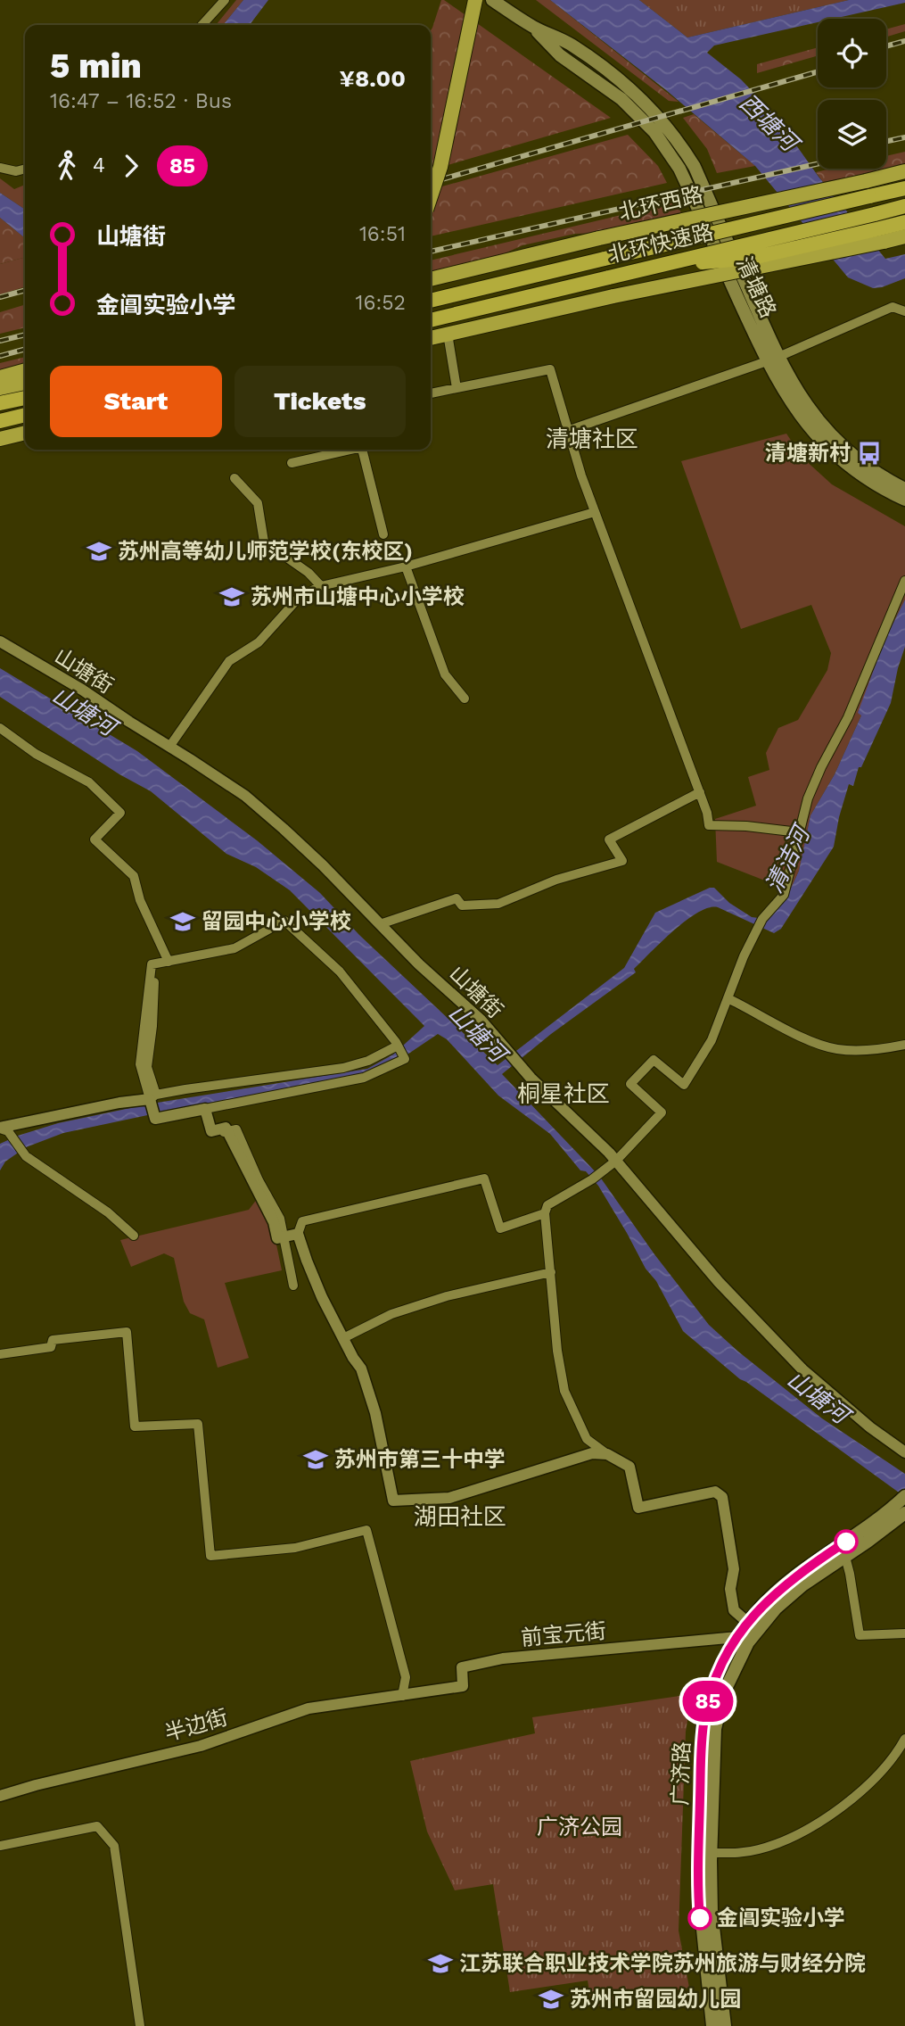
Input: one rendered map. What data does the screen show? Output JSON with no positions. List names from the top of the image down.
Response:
{
  "streets": {
    "highway": ["北环快速路"],
    "main road": ["北环西路", "清塘路", "广济路"],
    "street": ["山塘街", "前宝元街", "半边街"]
  },
  "crossings": [
    ["前宝元街", "半边街"],
    ["前宝元街", "广济路"]
  ],
  "districts": ["清塘社区", "桐星社区", "湖田社区"],
  "water": ["西塘河", "山塘河", "清洁河"],
  "parks": ["广济公园"],
  "places": {
    "bus stop": ["清塘新村"],
    "school or university": [
      "苏州高等幼儿师范学校(东校区)",
      "苏州市山塘中心小学校",
      "留园中心小学校",
      "苏州市第三十中学",
      "江苏联合职业技术学院苏州旅游与财经分院",
      "苏州市留园幼儿园"
    ],
    "other": ["金阊实验小学"]
  },
  "lines": ["bus line 85"],
  "page": {
    "on_map": "85",
    "heading": ["5 min", "16:47 – 16:52 · Bus", "¥8.00"],
    "legs": ["4", "85"],
    "list": [
      {
        "name": "山塘街",
        "value": "16:51"
      },
      {
        "name": "金阊实验小学",
        "value": "16:52"
      }
    ],
    "buttons": ["Start", "Tickets"]
  }
}
